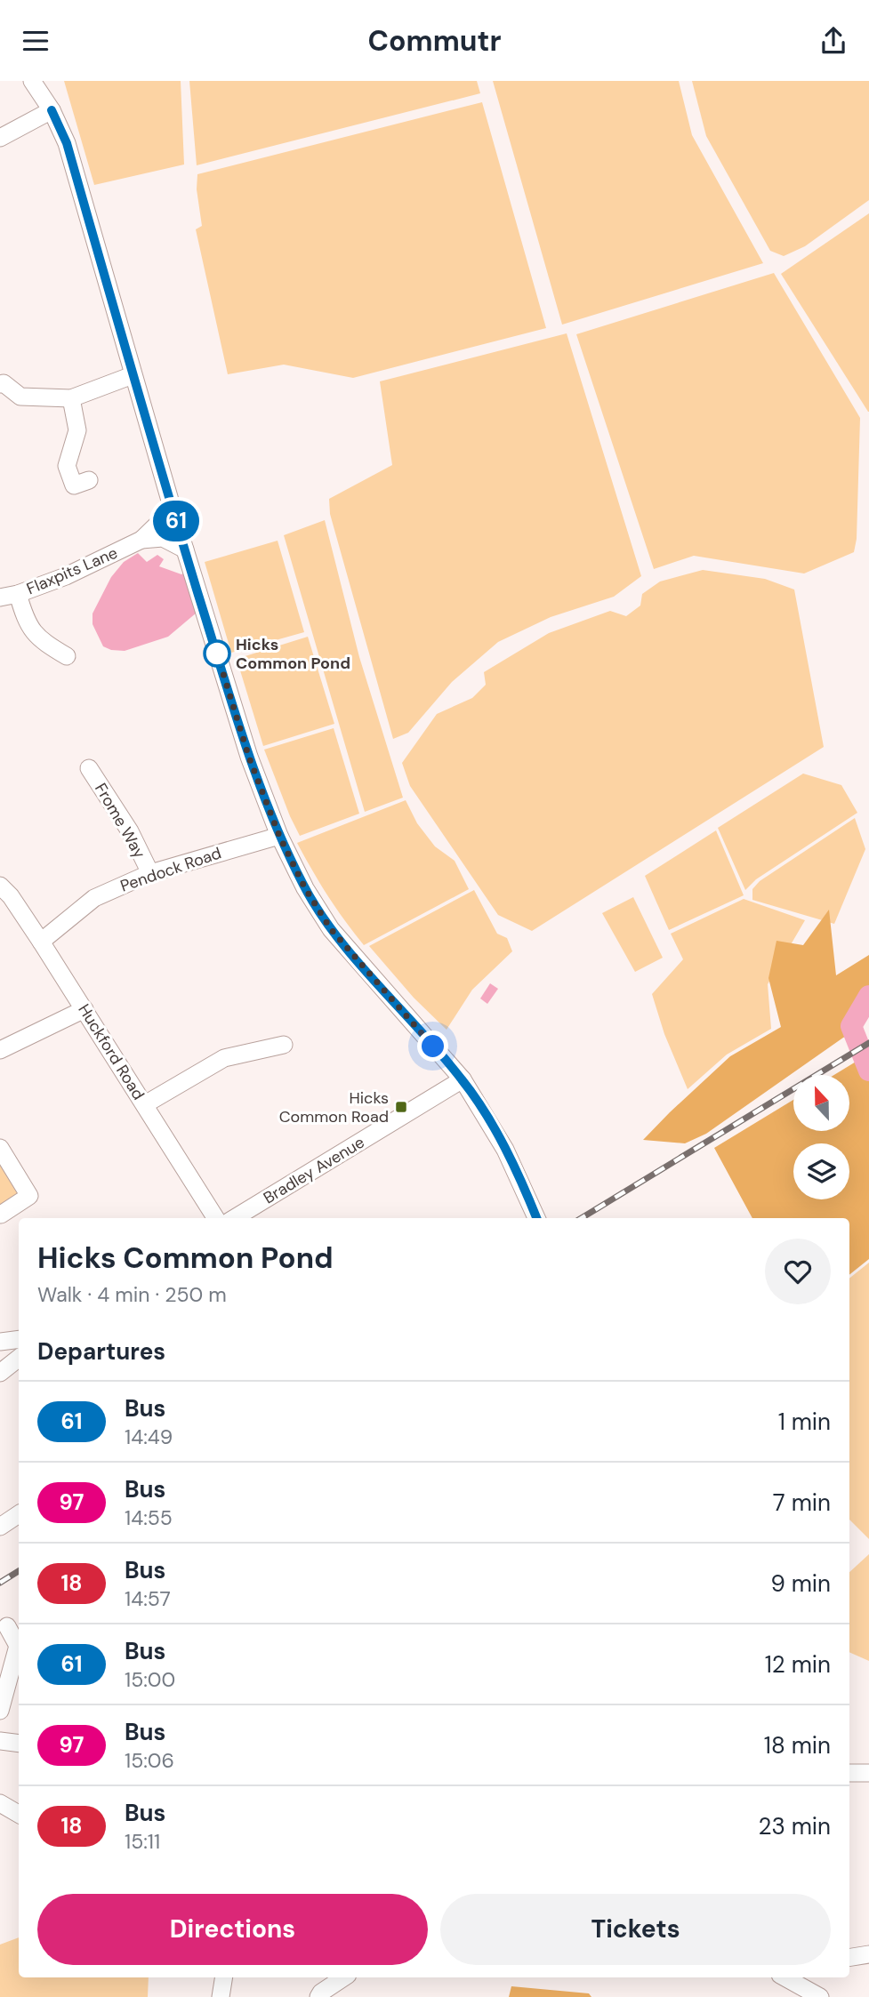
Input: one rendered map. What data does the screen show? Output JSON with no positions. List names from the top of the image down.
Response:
{
  "streets": {
    "street": [
      "Flaxpits Lane",
      "Frome Way",
      "Pendock Road",
      "Huckford Road",
      "Bradley Avenue"
    ]
  },
  "crossings": [
    ["Frome Way", "Pendock Road"],
    ["Pendock Road", "Huckford Road"]
  ],
  "places": {
    "other": ["Hicks Common Pond"],
    "transit": ["Hicks Common Road"]
  },
  "lines": ["bus line 61"],
  "north": "top",
  "page": {
    "header": "Commutr",
    "on_map": "61",
    "heading": [
      ["Hicks Common Pond", "Walk · 4 min · 250 m"],
      "Departures"
    ],
    "list": [
      {
        "mark": "61",
        "name": "Bus",
        "note": "14:49",
        "value": "1 min"
      },
      {
        "mark": "97",
        "name": "Bus",
        "note": "14:55",
        "value": "7 min"
      },
      {
        "mark": "18",
        "name": "Bus",
        "note": "14:57",
        "value": "9 min"
      },
      {
        "mark": "61",
        "name": "Bus",
        "note": "15:00",
        "value": "12 min"
      },
      {
        "mark": "97",
        "name": "Bus",
        "note": "15:06",
        "value": "18 min"
      },
      {
        "mark": "18",
        "name": "Bus",
        "note": "15:11",
        "value": "23 min"
      }
    ],
    "buttons": ["Directions", "Tickets"]
  }
}
